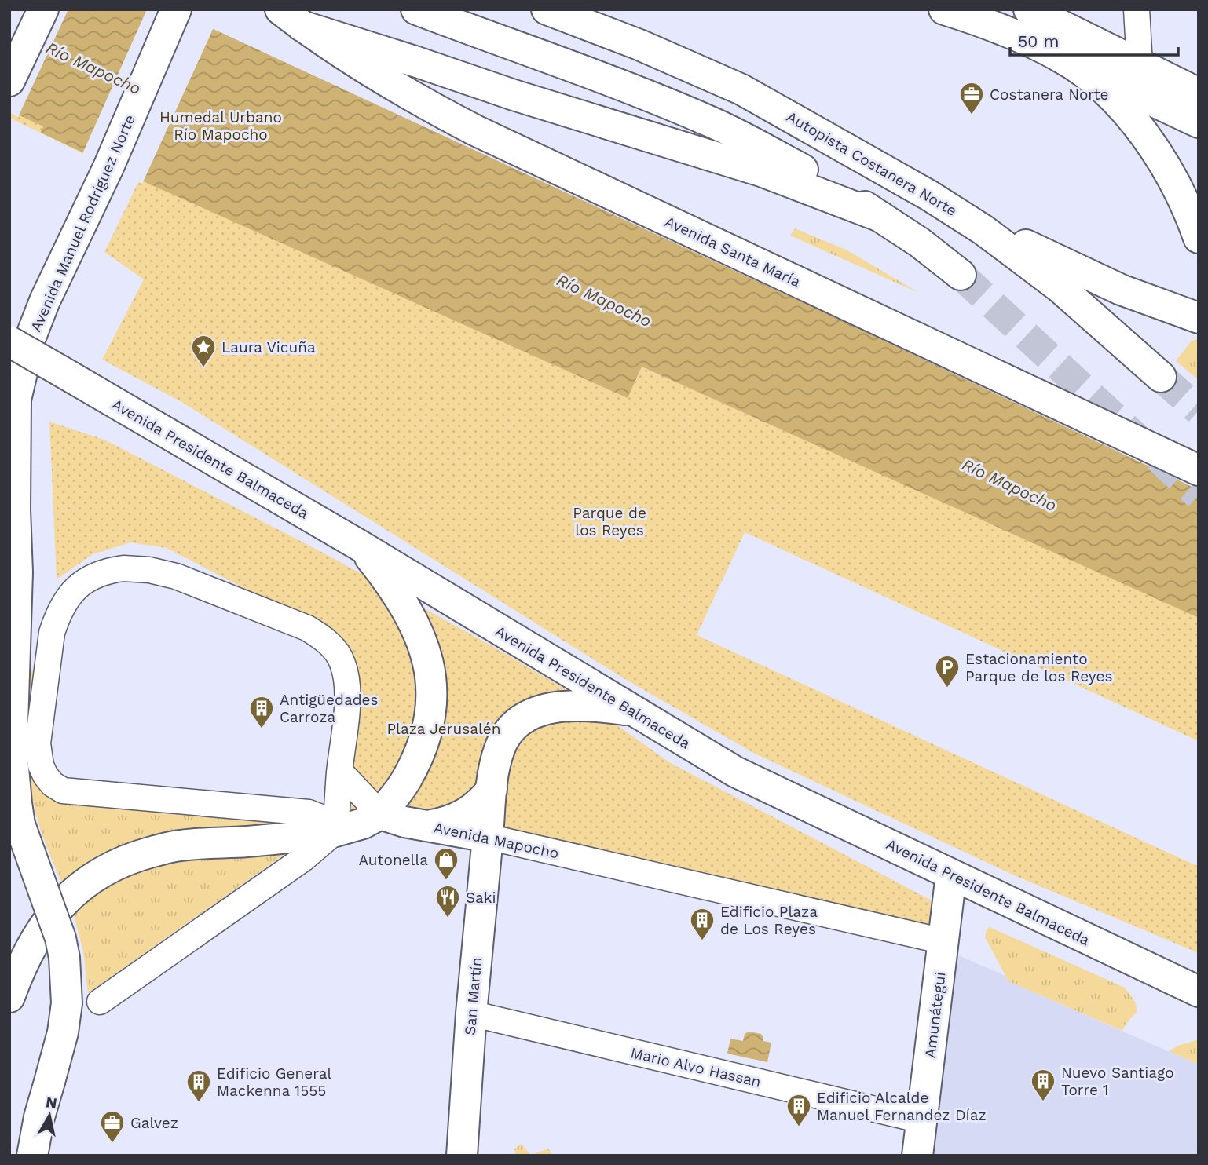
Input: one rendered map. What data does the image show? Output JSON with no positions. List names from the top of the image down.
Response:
{
  "streets": {
    "main road": [
      "Autopista Costanera Norte",
      "Avenida Manuel Rodríguez Norte",
      "Avenida Santa María",
      "Avenida Presidente Balmaceda",
      "Avenida Mapocho",
      "San Martín",
      "Amunátegui"
    ],
    "street": ["Mario Alvo Hassan"]
  },
  "crossings": [
    ["Avenida Presidente Balmaceda", "San Martín"],
    ["Avenida Presidente Balmaceda", "Amunátegui"],
    ["Avenida Mapocho", "San Martín"],
    ["Avenida Mapocho", "Amunátegui"],
    ["San Martín", "Mario Alvo Hassan"],
    ["Amunátegui", "Mario Alvo Hassan"]
  ],
  "water": ["Río Mapocho"],
  "parks": ["Humedal Urbano Río Mapocho", "Parque de los Reyes", "Plaza Jerusalén"],
  "places": {
    "office": ["Costanera Norte", "Galvez"],
    "place": ["Laura Vicuña"],
    "parking": ["Estacionamiento Parque de los Reyes"],
    "building": [
      "Antigüedades Carroza",
      "Edificio Plaza de Los Reyes",
      "Nuevo Santiago Torre 1",
      "Edificio General Mackenna 1555",
      "Edificio Alcalde Manuel Fernandez Díaz"
    ],
    "shop": ["Autonella"],
    "restaurant": ["Saki"]
  },
  "scale_bar": "50 m",
  "north": "top"
}
